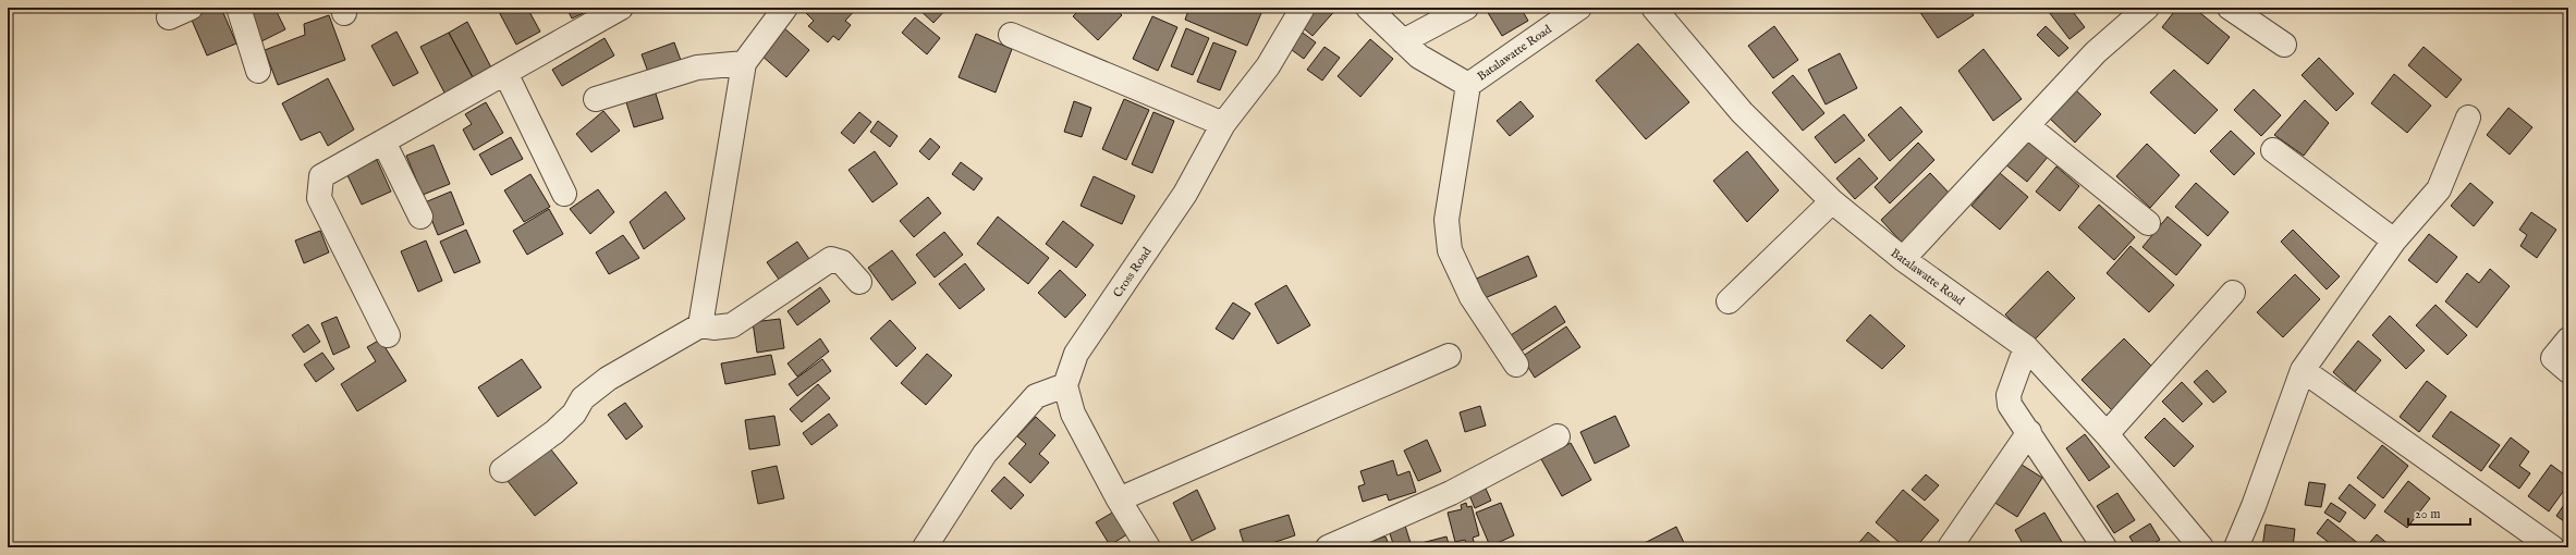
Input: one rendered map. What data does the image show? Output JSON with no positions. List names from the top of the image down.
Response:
{
  "streets": {
    "street": ["Batalawatte Road", "Cross Road"]
  },
  "scale_bar": "20 m"
}
